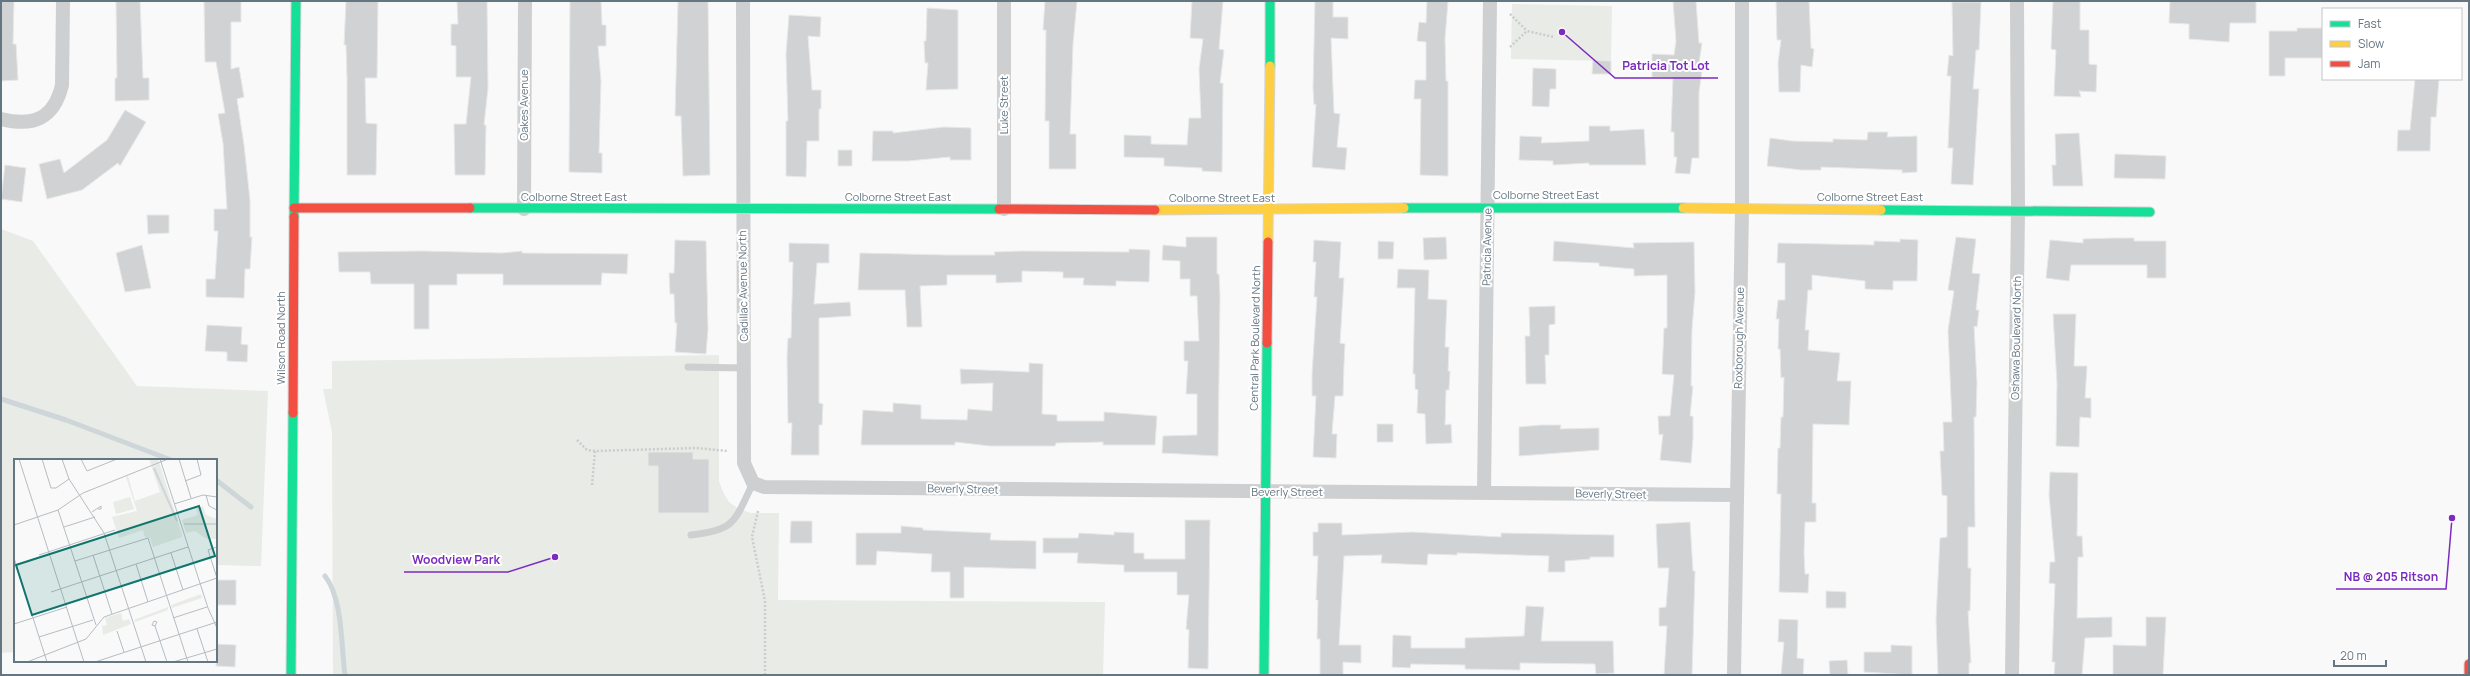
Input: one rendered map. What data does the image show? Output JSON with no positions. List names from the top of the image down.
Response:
{
  "streets": {
    "street": [
      "Oakes Avenue",
      "Luke Street",
      "Colborne Street East",
      "Patricia Avenue",
      "Cadillac Avenue North",
      "Wilson Road North",
      "Central Park Boulevard North",
      "Roxborough Avenue",
      "Oshawa Boulevard North",
      "Beverly Street"
    ]
  },
  "crossings": [
    ["Oakes Avenue", "Colborne Street East"],
    ["Luke Street", "Colborne Street East"],
    ["Colborne Street East", "Patricia Avenue"],
    ["Colborne Street East", "Cadillac Avenue North"],
    ["Colborne Street East", "Wilson Road North"],
    ["Colborne Street East", "Central Park Boulevard North"],
    ["Colborne Street East", "Roxborough Avenue"],
    ["Colborne Street East", "Oshawa Boulevard North"],
    ["Patricia Avenue", "Beverly Street"],
    ["Cadillac Avenue North", "Beverly Street"],
    ["Central Park Boulevard North", "Beverly Street"],
    ["Roxborough Avenue", "Beverly Street"]
  ],
  "places": ["Patricia Tot Lot", "NB @ 205 Ritson", "Woodview Park"],
  "legend": ["Fast", "Slow", "Jam"],
  "scale_bar": "20 m"
}
